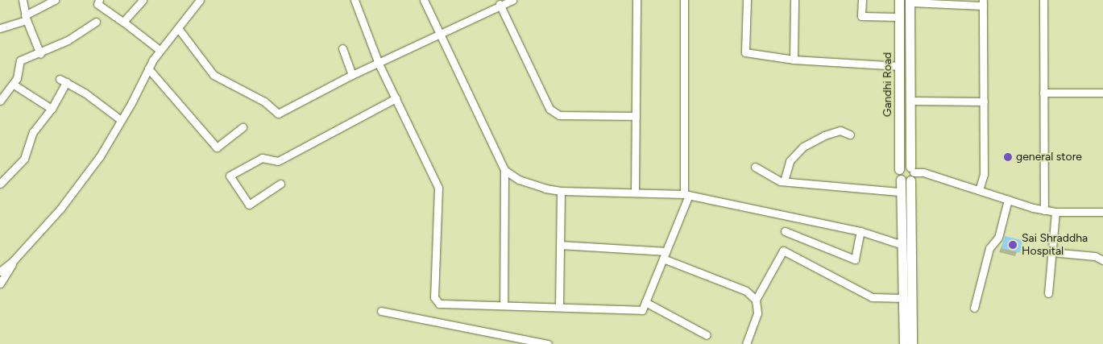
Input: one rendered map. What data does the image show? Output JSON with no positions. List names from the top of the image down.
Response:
{
  "streets": {
    "main road": ["Gandhi Road"]
  },
  "places": ["general store", "Sai Shraddha Hospital"]
}
